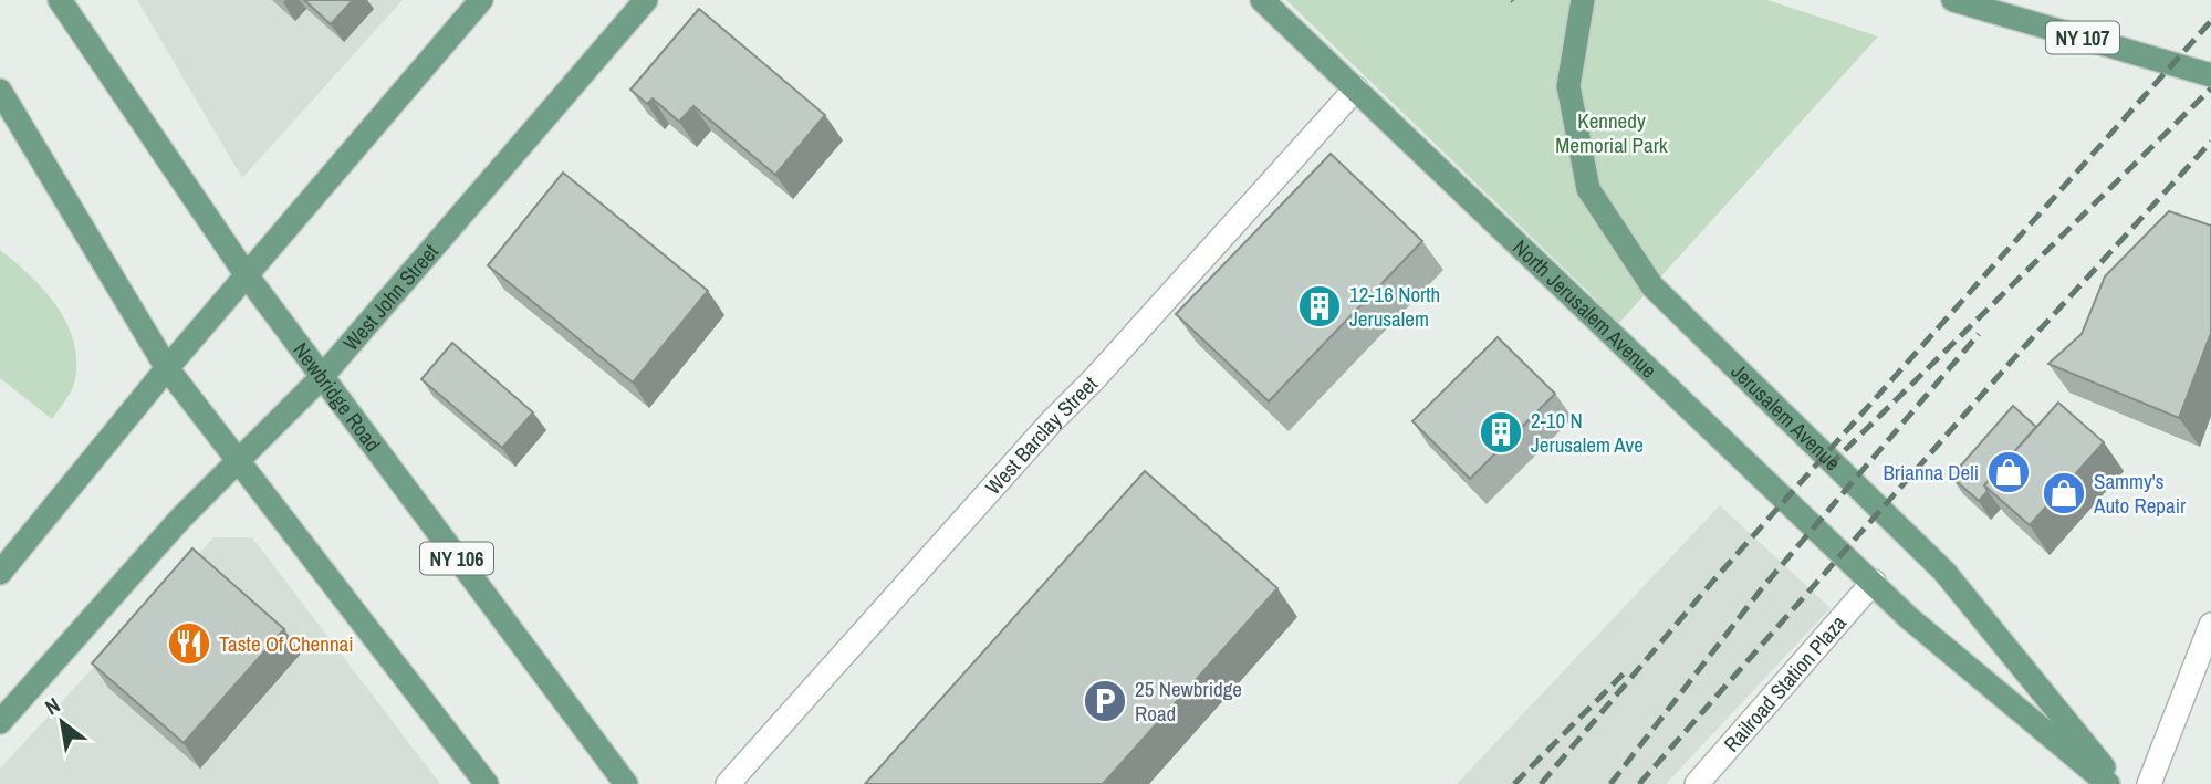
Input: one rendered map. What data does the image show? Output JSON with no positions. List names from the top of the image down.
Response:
{
  "streets": {
    "main road": [
      "NY 107",
      "West John Street",
      "North Jerusalem Avenue",
      "Newbridge Road",
      "Jerusalem Avenue",
      "NY 106"
    ],
    "street": ["West Barclay Street", "Railroad Station Plaza"]
  },
  "crossings": [
    ["West John Street", "Newbridge Road"],
    ["North Jerusalem Avenue", "West Barclay Street"],
    ["North Jerusalem Avenue", "Railroad Station Plaza"]
  ],
  "parks": ["Kennedy Memorial Park"],
  "places": {
    "building": ["12-16 North Jerusalem", "2-10 N Jerusalem Ave"],
    "shop": ["Brianna Deli", "Sammy's Auto Repair"],
    "restaurant": ["Taste Of Chennai"],
    "parking": ["25 Newbridge Road"]
  },
  "north": "top left"
}
